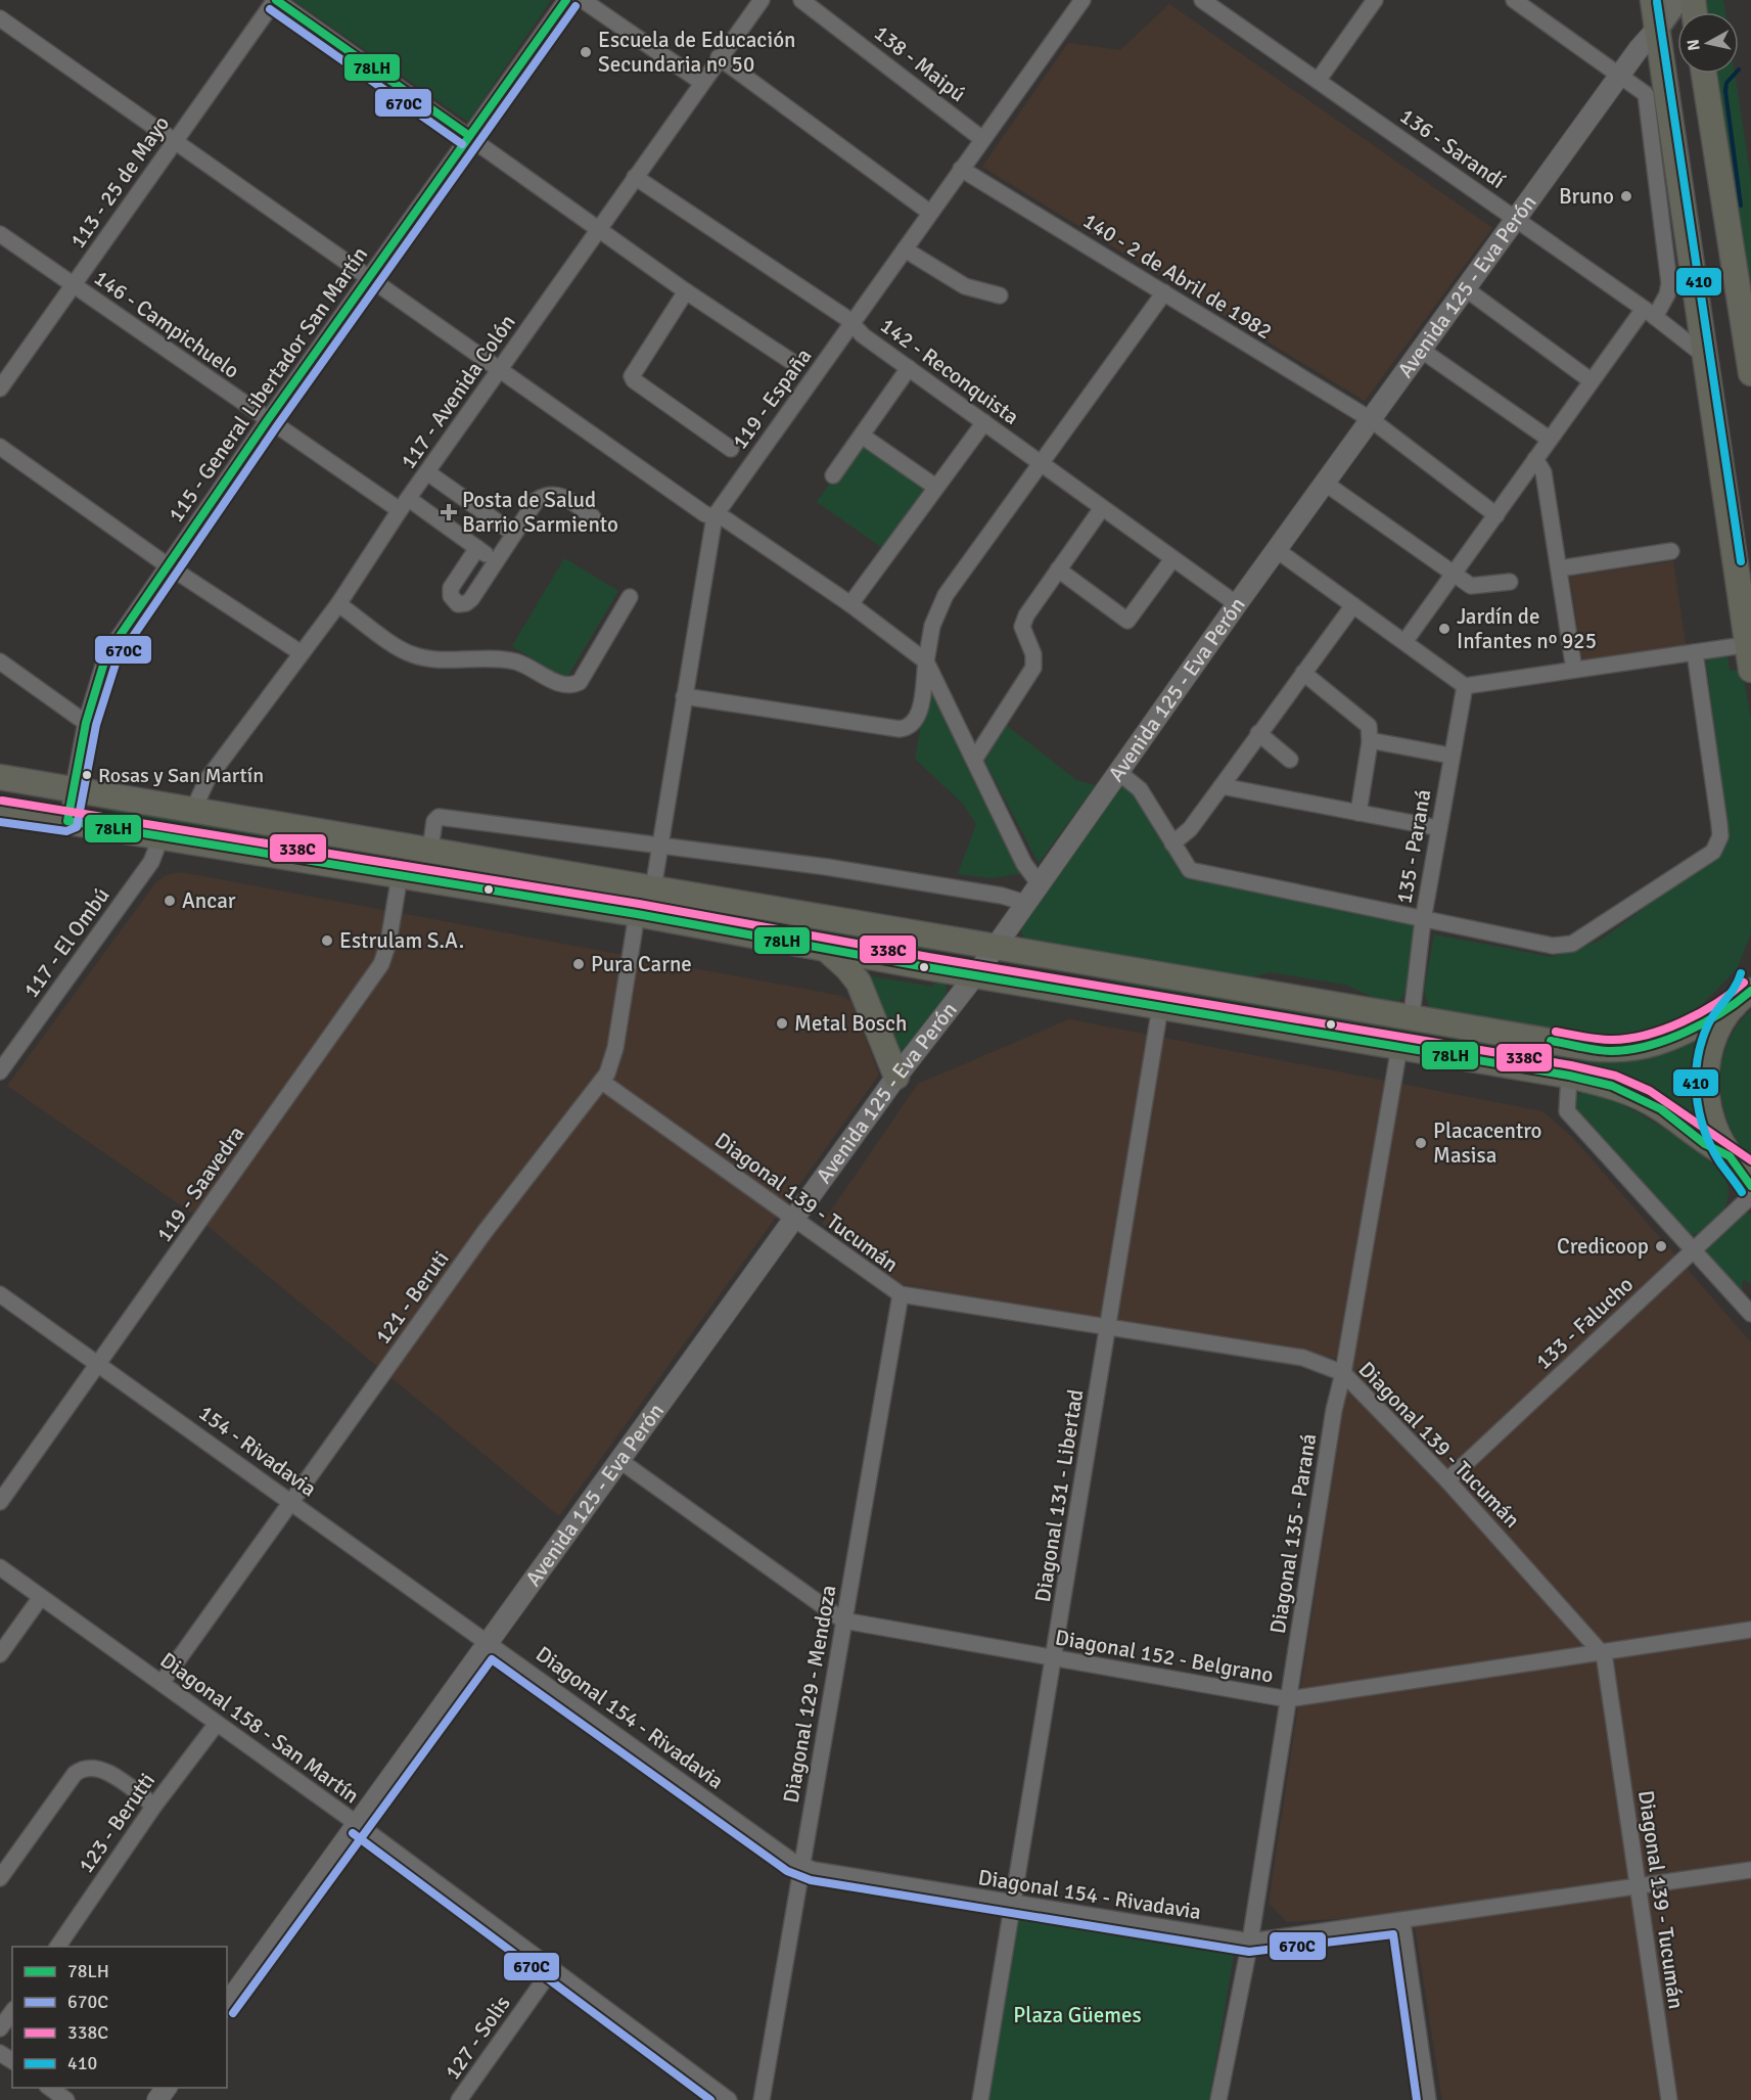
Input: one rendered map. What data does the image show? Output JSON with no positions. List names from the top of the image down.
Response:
{
  "streets": {
    "main road": ["Avenida 125 - Eva Perón"],
    "street": [
      "138 - Maipú",
      "136 - Sarandí",
      "113 - 25 de Mayo",
      "140 - 2 de Abril de 1982",
      "146 - Campichuelo",
      "142 - Reconquista",
      "115 - General Libertador San Martín",
      "117 - Avenida Colón",
      "119 - España",
      "135 - Paraná",
      "117 - El Ombú",
      "119 - Saavedra",
      "Diagonal 139 - Tucumán",
      "121 - Beruti",
      "133 - Falucho",
      "154 - Rivadavia",
      "Diagonal 131 - Libertad",
      "Diagonal 135 - Paraná",
      "Diagonal 152 - Belgrano",
      "Diagonal 129 - Mendoza",
      "Diagonal 154 - Rivadavia",
      "Diagonal 158 - San Martín",
      "123 - Berutti",
      "127 - Solis"
    ]
  },
  "crossings": [
    ["138 - Maipú", "119 - España"],
    ["136 - Sarandí", "Avenida 125 - Eva Perón"],
    ["113 - 25 de Mayo", "146 - Campichuelo"],
    ["140 - 2 de Abril de 1982", "Avenida 125 - Eva Perón"],
    ["140 - 2 de Abril de 1982", "119 - España"],
    ["Avenida 125 - Eva Perón", "142 - Reconquista"],
    ["Avenida 125 - Eva Perón", "Diagonal 139 - Tucumán"],
    ["Avenida 125 - Eva Perón", "154 - Rivadavia"],
    ["Avenida 125 - Eva Perón", "Diagonal 152 - Belgrano"],
    ["Avenida 125 - Eva Perón", "Diagonal 154 - Rivadavia"],
    ["Avenida 125 - Eva Perón", "Diagonal 158 - San Martín"],
    ["146 - Campichuelo", "115 - General Libertador San Martín"],
    ["146 - Campichuelo", "117 - Avenida Colón"],
    ["142 - Reconquista", "117 - Avenida Colón"],
    ["142 - Reconquista", "119 - España"],
    ["119 - Saavedra", "154 - Rivadavia"],
    ["Diagonal 139 - Tucumán", "121 - Beruti"],
    ["Diagonal 139 - Tucumán", "133 - Falucho"],
    ["Diagonal 139 - Tucumán", "Diagonal 131 - Libertad"],
    ["Diagonal 139 - Tucumán", "Diagonal 135 - Paraná"],
    ["Diagonal 139 - Tucumán", "Diagonal 152 - Belgrano"],
    ["Diagonal 139 - Tucumán", "Diagonal 129 - Mendoza"],
    ["Diagonal 139 - Tucumán", "Diagonal 154 - Rivadavia"],
    ["121 - Beruti", "154 - Rivadavia"],
    ["121 - Beruti", "Diagonal 158 - San Martín"],
    ["154 - Rivadavia", "Diagonal 154 - Rivadavia"],
    ["Diagonal 131 - Libertad", "Diagonal 152 - Belgrano"],
    ["Diagonal 131 - Libertad", "Diagonal 154 - Rivadavia"],
    ["Diagonal 135 - Paraná", "Diagonal 152 - Belgrano"],
    ["Diagonal 135 - Paraná", "Diagonal 154 - Rivadavia"],
    ["Diagonal 152 - Belgrano", "Diagonal 129 - Mendoza"],
    ["Diagonal 129 - Mendoza", "Diagonal 154 - Rivadavia"],
    ["Diagonal 158 - San Martín", "123 - Berutti"],
    ["Diagonal 158 - San Martín", "127 - Solis"]
  ],
  "parks": ["Plaza Güemes"],
  "places": {
    "other": [
      "Escuela de Educación Secundaria nº 50",
      "Bruno",
      "Jardín de Infantes nº 925",
      "Rosas y San Martín",
      "Ancar",
      "Estrulam S.A.",
      "Pura Carne",
      "Metal Bosch",
      "Placacentro Masisa",
      "Credicoop"
    ],
    "health": ["Posta de Salud Barrio Sarmiento"]
  },
  "lines": [
    "transit line 78LH",
    "transit line 410",
    "transit line 670C",
    "transit line 338C"
  ],
  "legend": [
    "78LH",
    "670C",
    "338C",
    "410"
  ],
  "north": "left"
}
